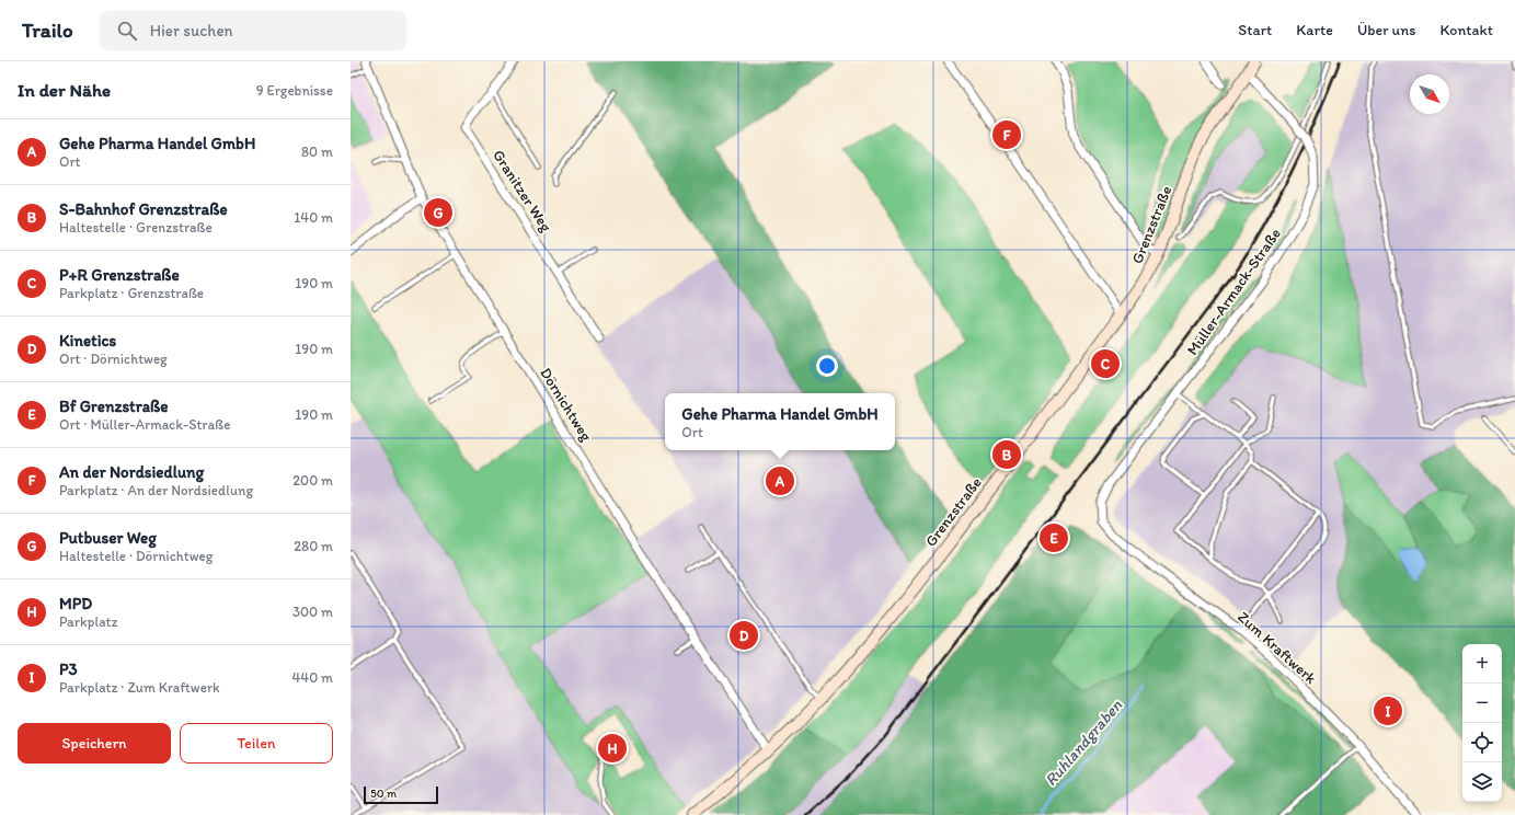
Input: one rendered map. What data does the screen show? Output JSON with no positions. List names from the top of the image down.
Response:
{
  "streets": {
    "main road": ["Grenzstraße"],
    "street": [
      "Granitzer Weg",
      "Müller-Armack-Straße",
      "Dörnichtweg",
      "Zum Kraftwerk"
    ]
  },
  "crossings": [
    ["Grenzstraße", "Müller-Armack-Straße"],
    ["Grenzstraße", "Dörnichtweg"],
    ["Müller-Armack-Straße", "Zum Kraftwerk"]
  ],
  "water": ["Ruhlandgraben"],
  "scale_bar": "50 m",
  "north": "bottom right",
  "page": {
    "header": "Trailo",
    "search": "Hier suchen",
    "nav": [
      "Start",
      "Karte",
      "Über uns",
      "Kontakt"
    ],
    "heading": ["In der Nähe", "9 Ergebnisse"],
    "list": [
      {
        "mark": "A",
        "name": "Gehe Pharma Handel GmbH",
        "note": "Ort",
        "value": "80 m"
      },
      {
        "mark": "B",
        "name": "S-Bahnhof Grenzstraße",
        "note": "Haltestelle · Grenzstraße",
        "value": "140 m"
      },
      {
        "mark": "C",
        "name": "P+R Grenzstraße",
        "note": "Parkplatz · Grenzstraße",
        "value": "190 m"
      },
      {
        "mark": "D",
        "name": "Kinetics",
        "note": "Ort · Dörnichtweg",
        "value": "190 m"
      },
      {
        "mark": "E",
        "name": "Bf Grenzstraße",
        "note": "Ort · Müller-Armack-Straße",
        "value": "190 m"
      },
      {
        "mark": "F",
        "name": "An der Nordsiedlung",
        "note": "Parkplatz · An der Nordsiedlung",
        "value": "200 m"
      },
      {
        "mark": "G",
        "name": "Putbuser Weg",
        "note": "Haltestelle · Dörnichtweg",
        "value": "280 m"
      },
      {
        "mark": "H",
        "name": "MPD",
        "note": "Parkplatz",
        "value": "300 m"
      },
      {
        "mark": "I",
        "name": "P3",
        "note": "Parkplatz · Zum Kraftwerk",
        "value": "440 m"
      }
    ],
    "pins": [
      "F",
      "G",
      "C",
      "B",
      "A",
      "E",
      "D",
      "I",
      "H"
    ],
    "popup": ["Gehe Pharma Handel GmbH", "Ort"],
    "map_buttons": ["+", "−"],
    "buttons": ["Speichern", "Teilen"],
    "scale": "50 m"
  }
}
